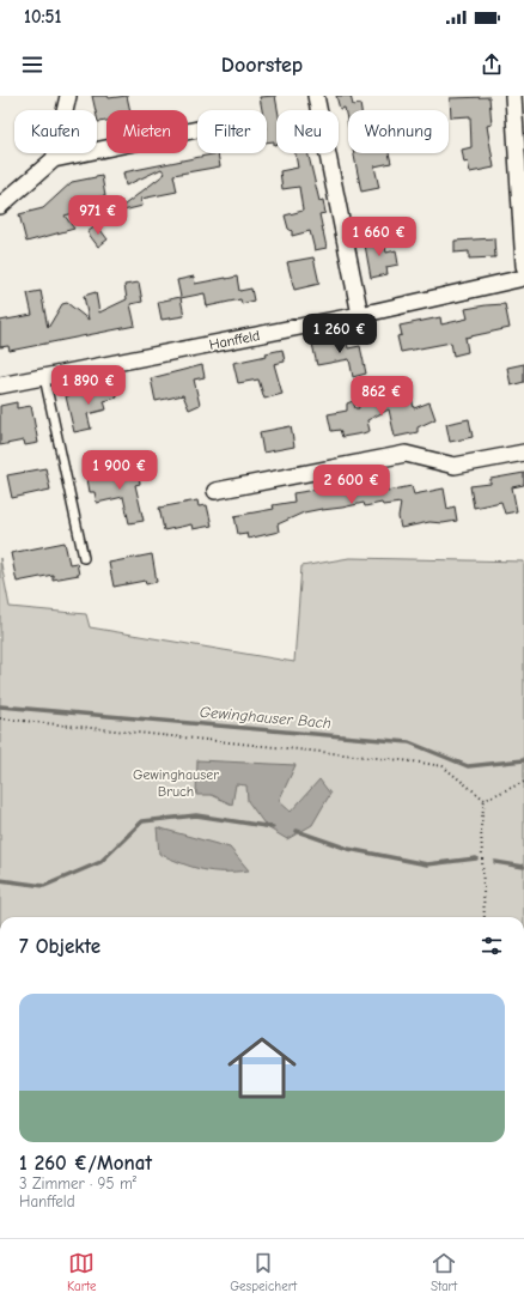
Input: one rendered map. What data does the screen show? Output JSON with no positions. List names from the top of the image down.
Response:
{
  "streets": {
    "street": ["Hanffeld"]
  },
  "water": ["Gewinghauser Bach"],
  "parks": ["Gewinghauser Bruch"],
  "page": {
    "status": "10:51",
    "header": "Doorstep",
    "chip": [
      "Kaufen",
      "Mieten",
      "Filter",
      "Neu",
      "Wohnung"
    ],
    "price": [
      "971 €",
      "1 660 €",
      "1 260 €",
      "1 890 €",
      "862 €",
      "1 900 €",
      "2 600 €"
    ],
    "heading": "7 Objekte",
    "list": [
      {
        "name": "1 260 €/Monat",
        "note": "3 Zimmer · 95 m² · Hanffeld"
      }
    ],
    "tabs": ["Karte", "Gespeichert", "Start"]
  }
}
